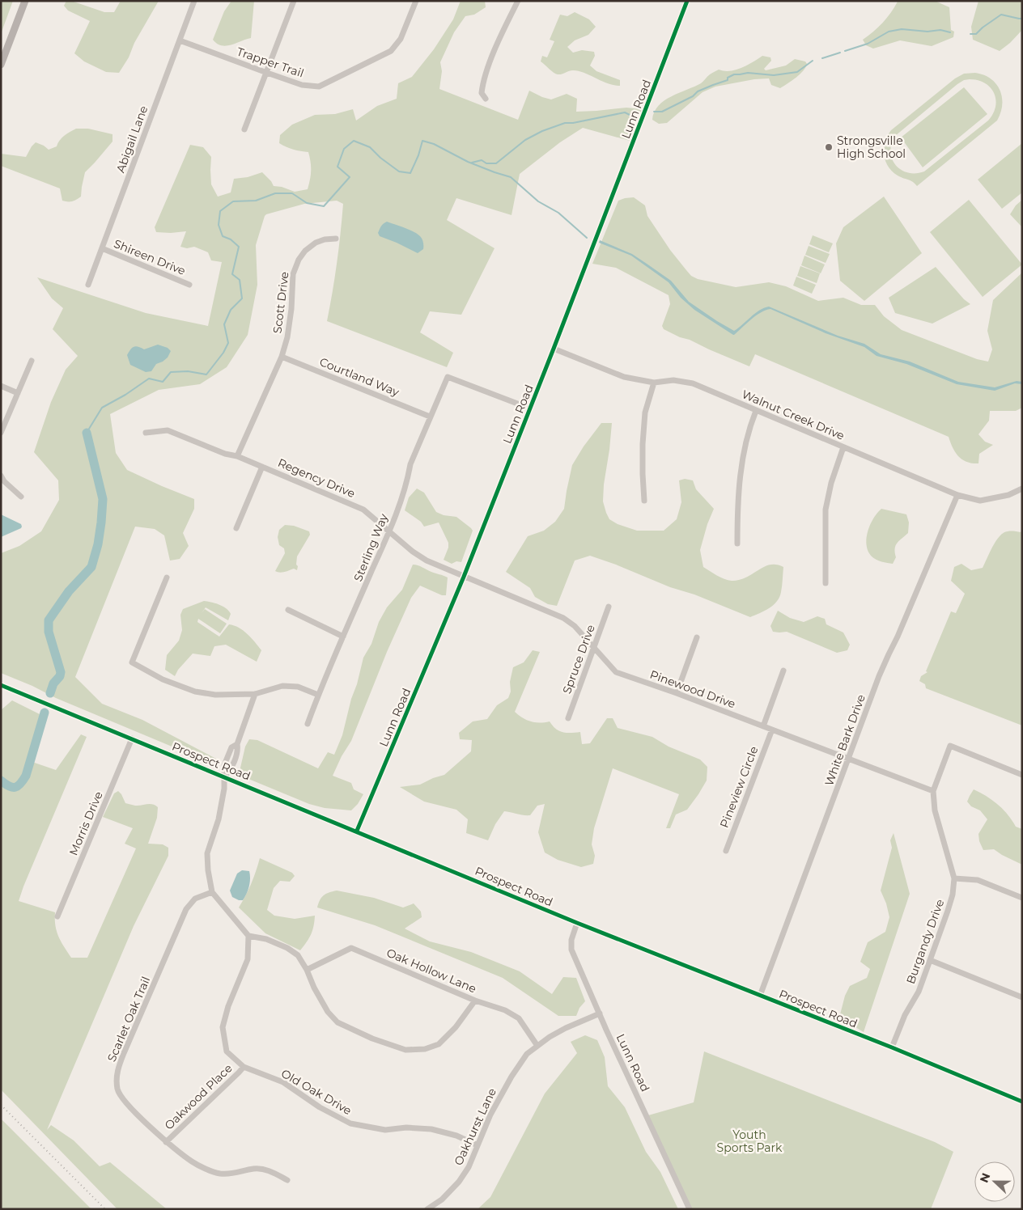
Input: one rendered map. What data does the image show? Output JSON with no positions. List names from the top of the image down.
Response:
{
  "streets": {
    "street": [
      "Trapper Trail",
      "Lunn Road",
      "Abigail Lane",
      "Shireen Drive",
      "Scott Drive",
      "Courtland Way",
      "Walnut Creek Drive",
      "Regency Drive",
      "Sterling Way",
      "Spruce Drive",
      "Pinewood Drive",
      "White Bark Drive",
      "Prospect Road",
      "Pineview Circle",
      "Morris Drive",
      "Burgandy Drive",
      "Oak Hollow Lane",
      "Scarlet Oak Trail",
      "Old Oak Drive",
      "Oakwood Place",
      "Oakhurst Lane"
    ]
  },
  "crossings": [
    ["Trapper Trail", "Abigail Lane"],
    ["Lunn Road", "Walnut Creek Drive"],
    ["Lunn Road", "Regency Drive"],
    ["Lunn Road", "Sterling Way"],
    ["Lunn Road", "Pinewood Drive"],
    ["Lunn Road", "Prospect Road"],
    ["Lunn Road", "Oakhurst Lane"],
    ["Abigail Lane", "Shireen Drive"],
    ["Scott Drive", "Courtland Way"],
    ["Scott Drive", "Regency Drive"],
    ["Courtland Way", "Sterling Way"],
    ["Walnut Creek Drive", "White Bark Drive"],
    ["Regency Drive", "Sterling Way"],
    ["Regency Drive", "Pinewood Drive"],
    ["Spruce Drive", "Pinewood Drive"],
    ["Pinewood Drive", "White Bark Drive"],
    ["Pinewood Drive", "Pineview Circle"],
    ["Pinewood Drive", "Burgandy Drive"],
    ["White Bark Drive", "Prospect Road"],
    ["Prospect Road", "Morris Drive"],
    ["Prospect Road", "Burgandy Drive"],
    ["Oak Hollow Lane", "Oakhurst Lane"],
    ["Scarlet Oak Trail", "Oakwood Place"],
    ["Old Oak Drive", "Oakwood Place"],
    ["Old Oak Drive", "Oakhurst Lane"]
  ],
  "parks": ["Youth Sports Park"],
  "places": ["Strongsville High School"],
  "north": "left"
}
